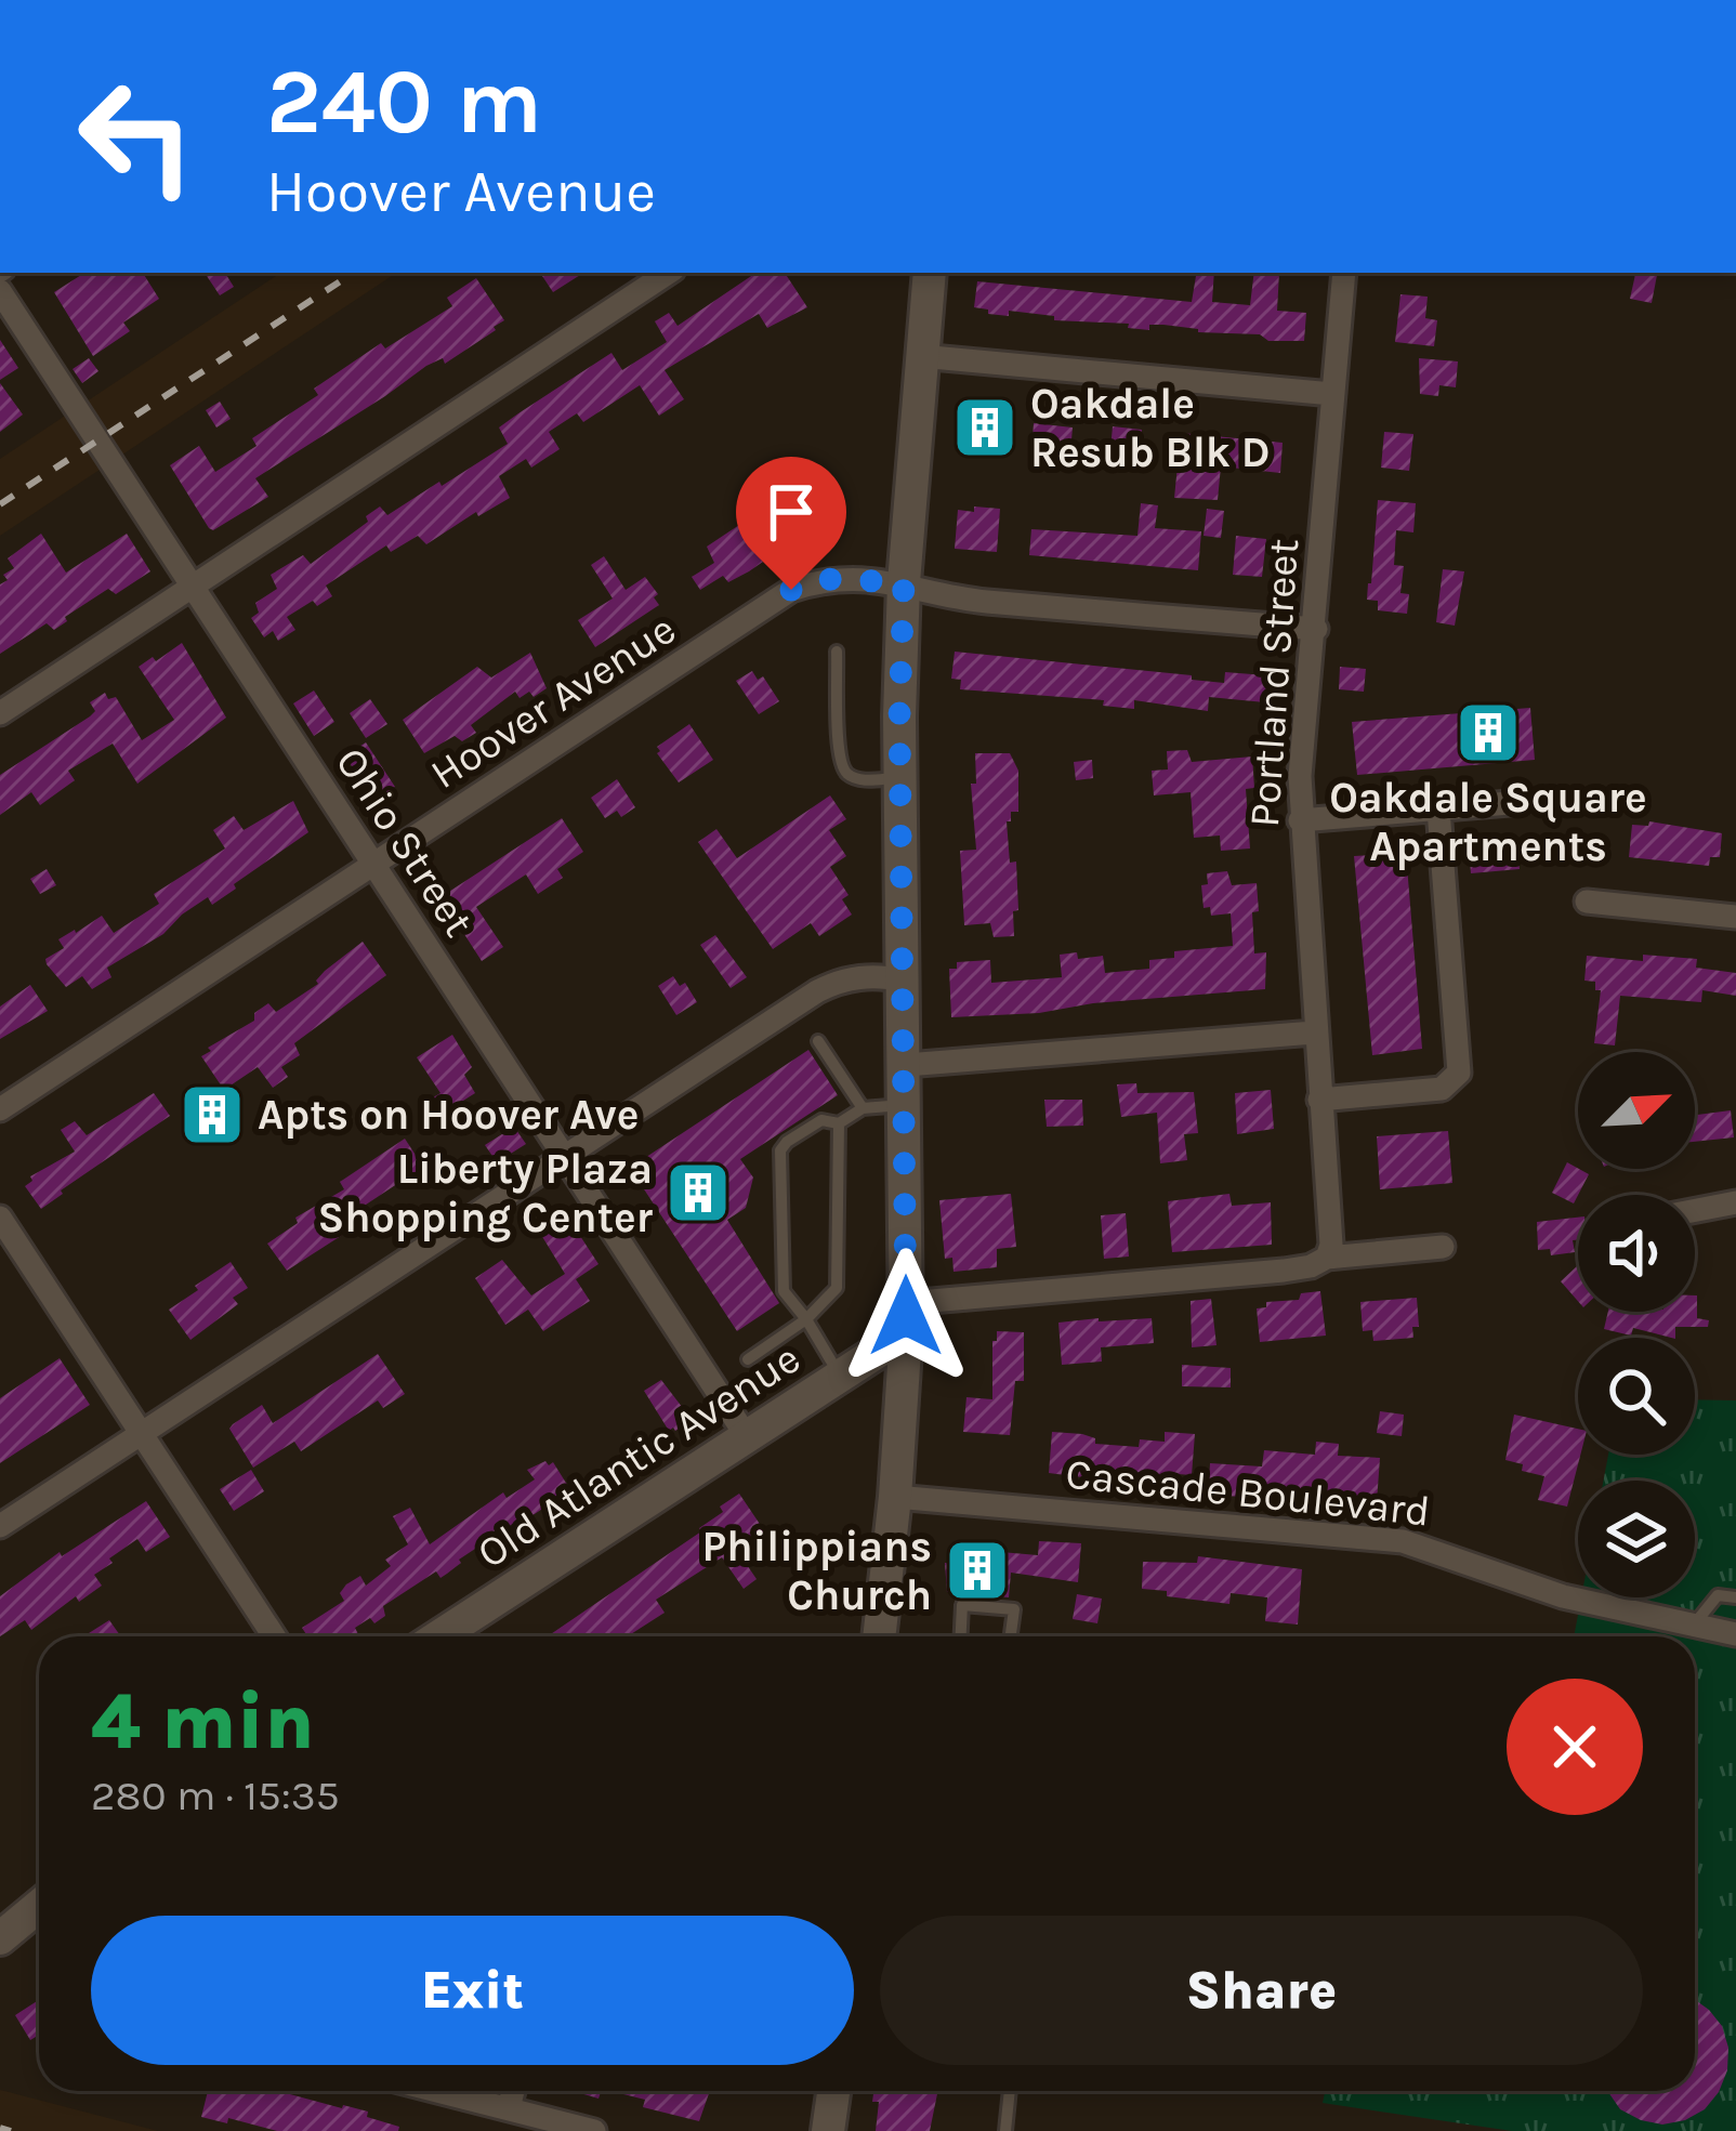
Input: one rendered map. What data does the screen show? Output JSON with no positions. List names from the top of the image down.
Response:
{
  "streets": {
    "main road": ["Old Atlantic Avenue"],
    "street": [
      "Portland Street",
      "Hoover Avenue",
      "Ohio Street",
      "Cascade Boulevard"
    ]
  },
  "crossings": [
    ["Portland Street", "Hoover Avenue"],
    ["Hoover Avenue", "Ohio Street"],
    ["Ohio Street", "Old Atlantic Avenue"]
  ],
  "places": {
    "building": [
      "Oakdale Resub Blk D",
      "Oakdale Square Apartments",
      "Apts on Hoover Ave",
      "Liberty Plaza Shopping Center",
      "Philippians Church"
    ]
  },
  "north": "top right",
  "page": {
    "turn": ["240 m", "Hoover Avenue"],
    "heading": ["4 min", "280 m · 15:35"],
    "buttons": ["Exit", "Share"]
  }
}
